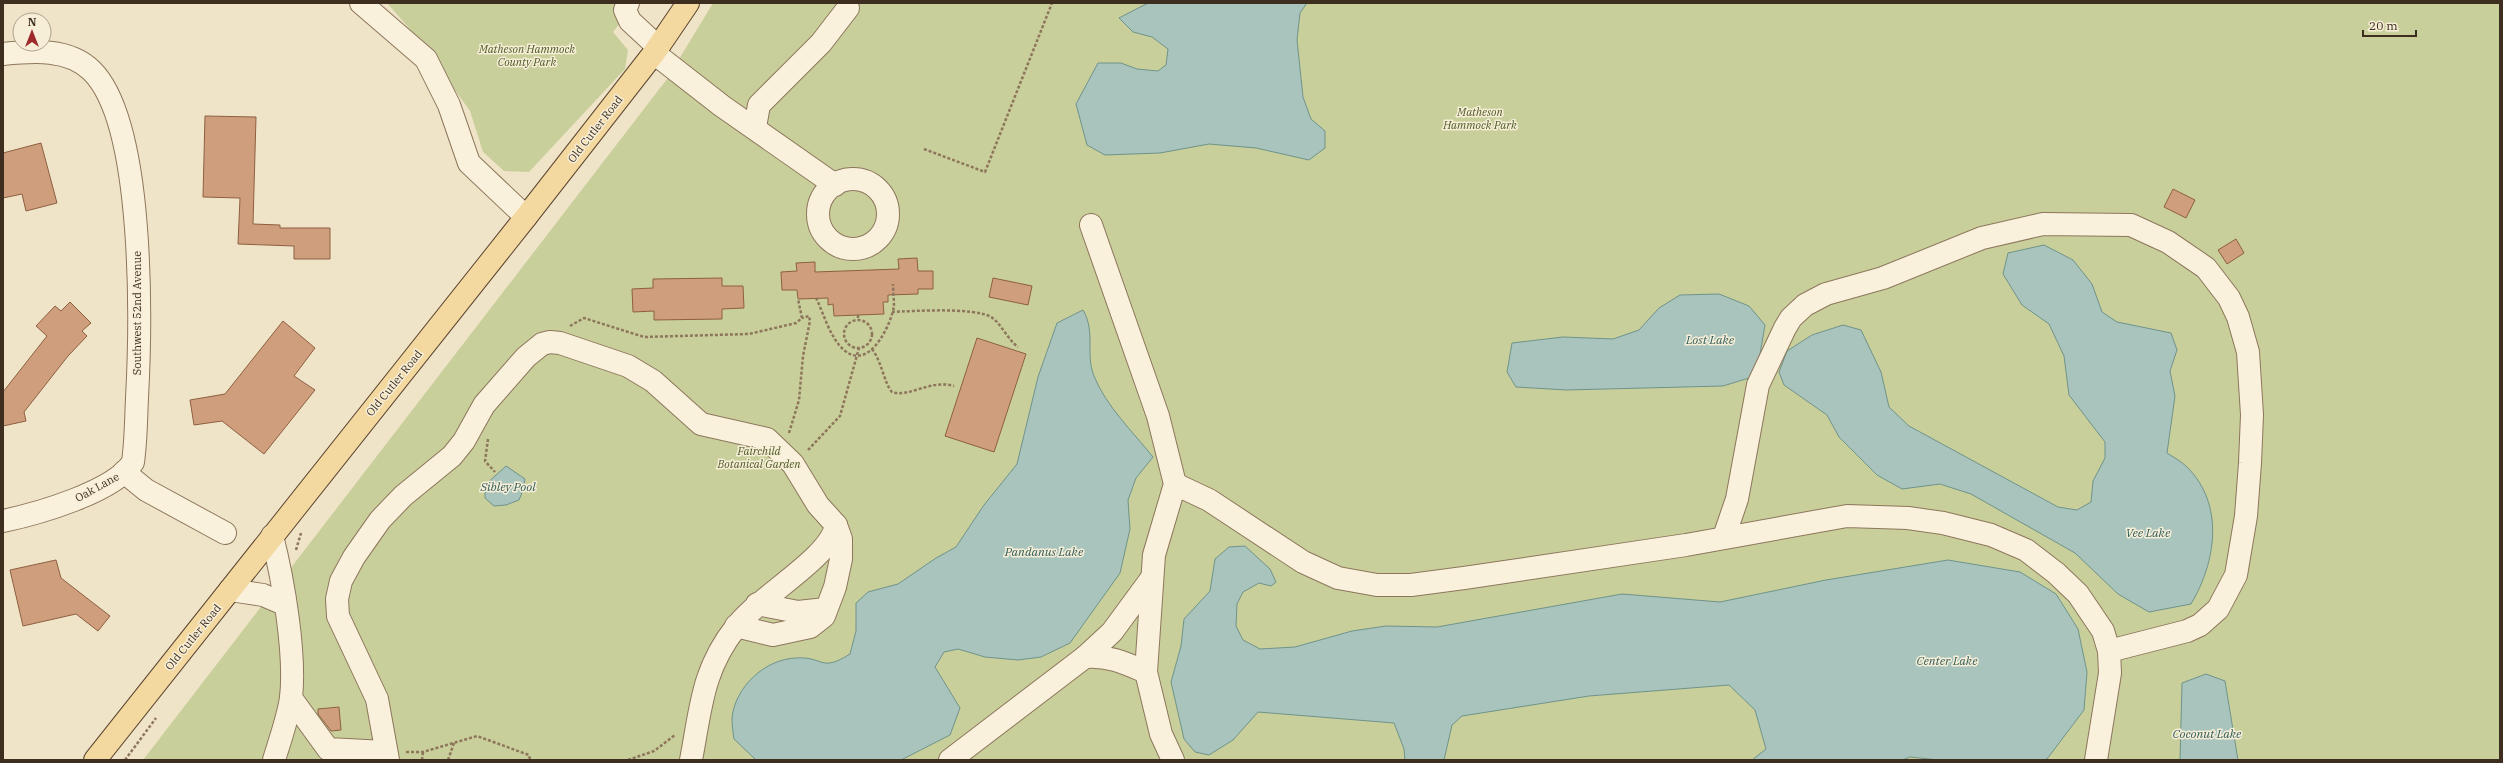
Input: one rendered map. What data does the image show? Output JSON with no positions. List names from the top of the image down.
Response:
{
  "streets": {
    "main road": ["Old Cutler Road"],
    "street": ["Southwest 52nd Avenue", "Oak Lane"]
  },
  "crossings": [
    ["Southwest 52nd Avenue", "Oak Lane"]
  ],
  "water": [
    "Lost Lake",
    "Sibley Pool",
    "Vee Lake",
    "Pandanus Lake",
    "Center Lake",
    "Coconut Lake"
  ],
  "parks": ["Matheson Hammock County Park", "Matheson Hammock Park", "Fairchild Botanical Garden"],
  "scale_bar": "20 m",
  "north": "top"
}
